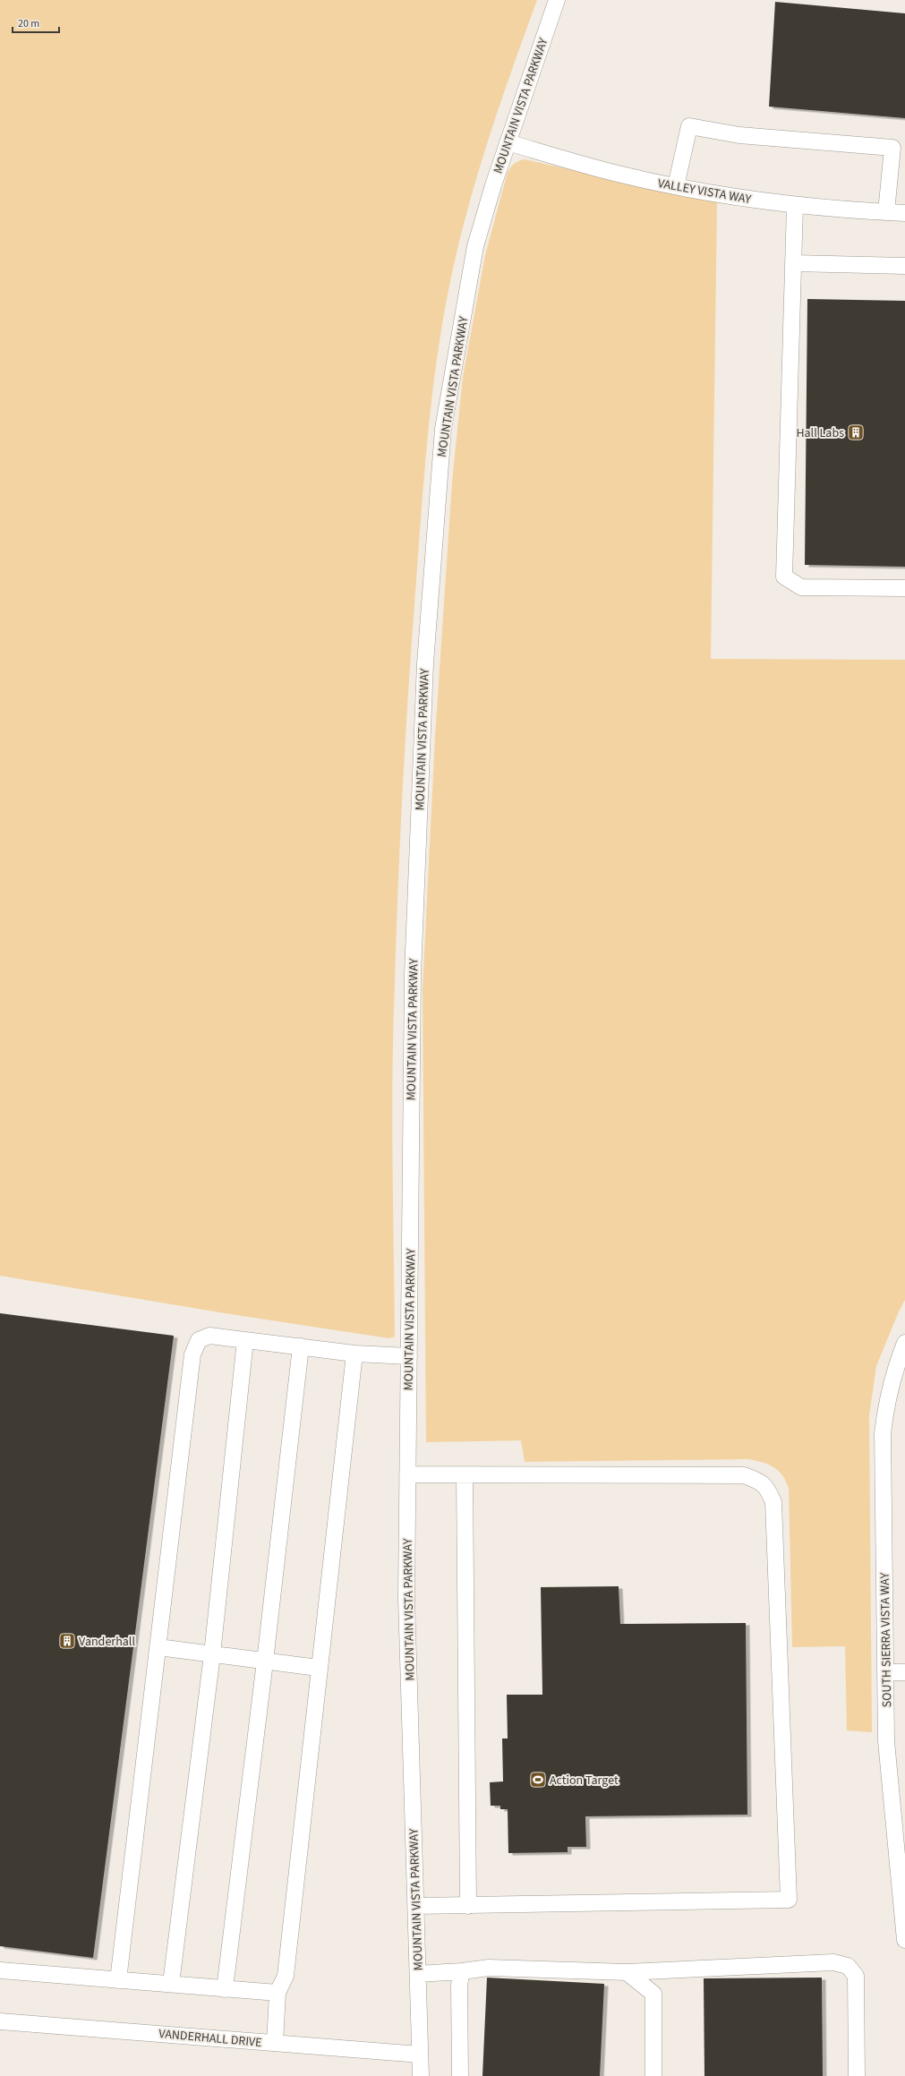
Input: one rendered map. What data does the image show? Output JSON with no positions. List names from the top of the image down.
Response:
{
  "streets": {
    "street": [
      "MOUNTAIN VISTA PARKWAY",
      "VALLEY VISTA WAY",
      "SOUTH SIERRA VISTA WAY",
      "VANDERHALL DRIVE"
    ]
  },
  "crossings": [
    ["MOUNTAIN VISTA PARKWAY", "VALLEY VISTA WAY"],
    ["MOUNTAIN VISTA PARKWAY", "VANDERHALL DRIVE"]
  ],
  "places": {
    "building": ["Hall Labs", "Vanderhall"],
    "sports": ["Action Target"]
  },
  "scale_bar": "20 m"
}
